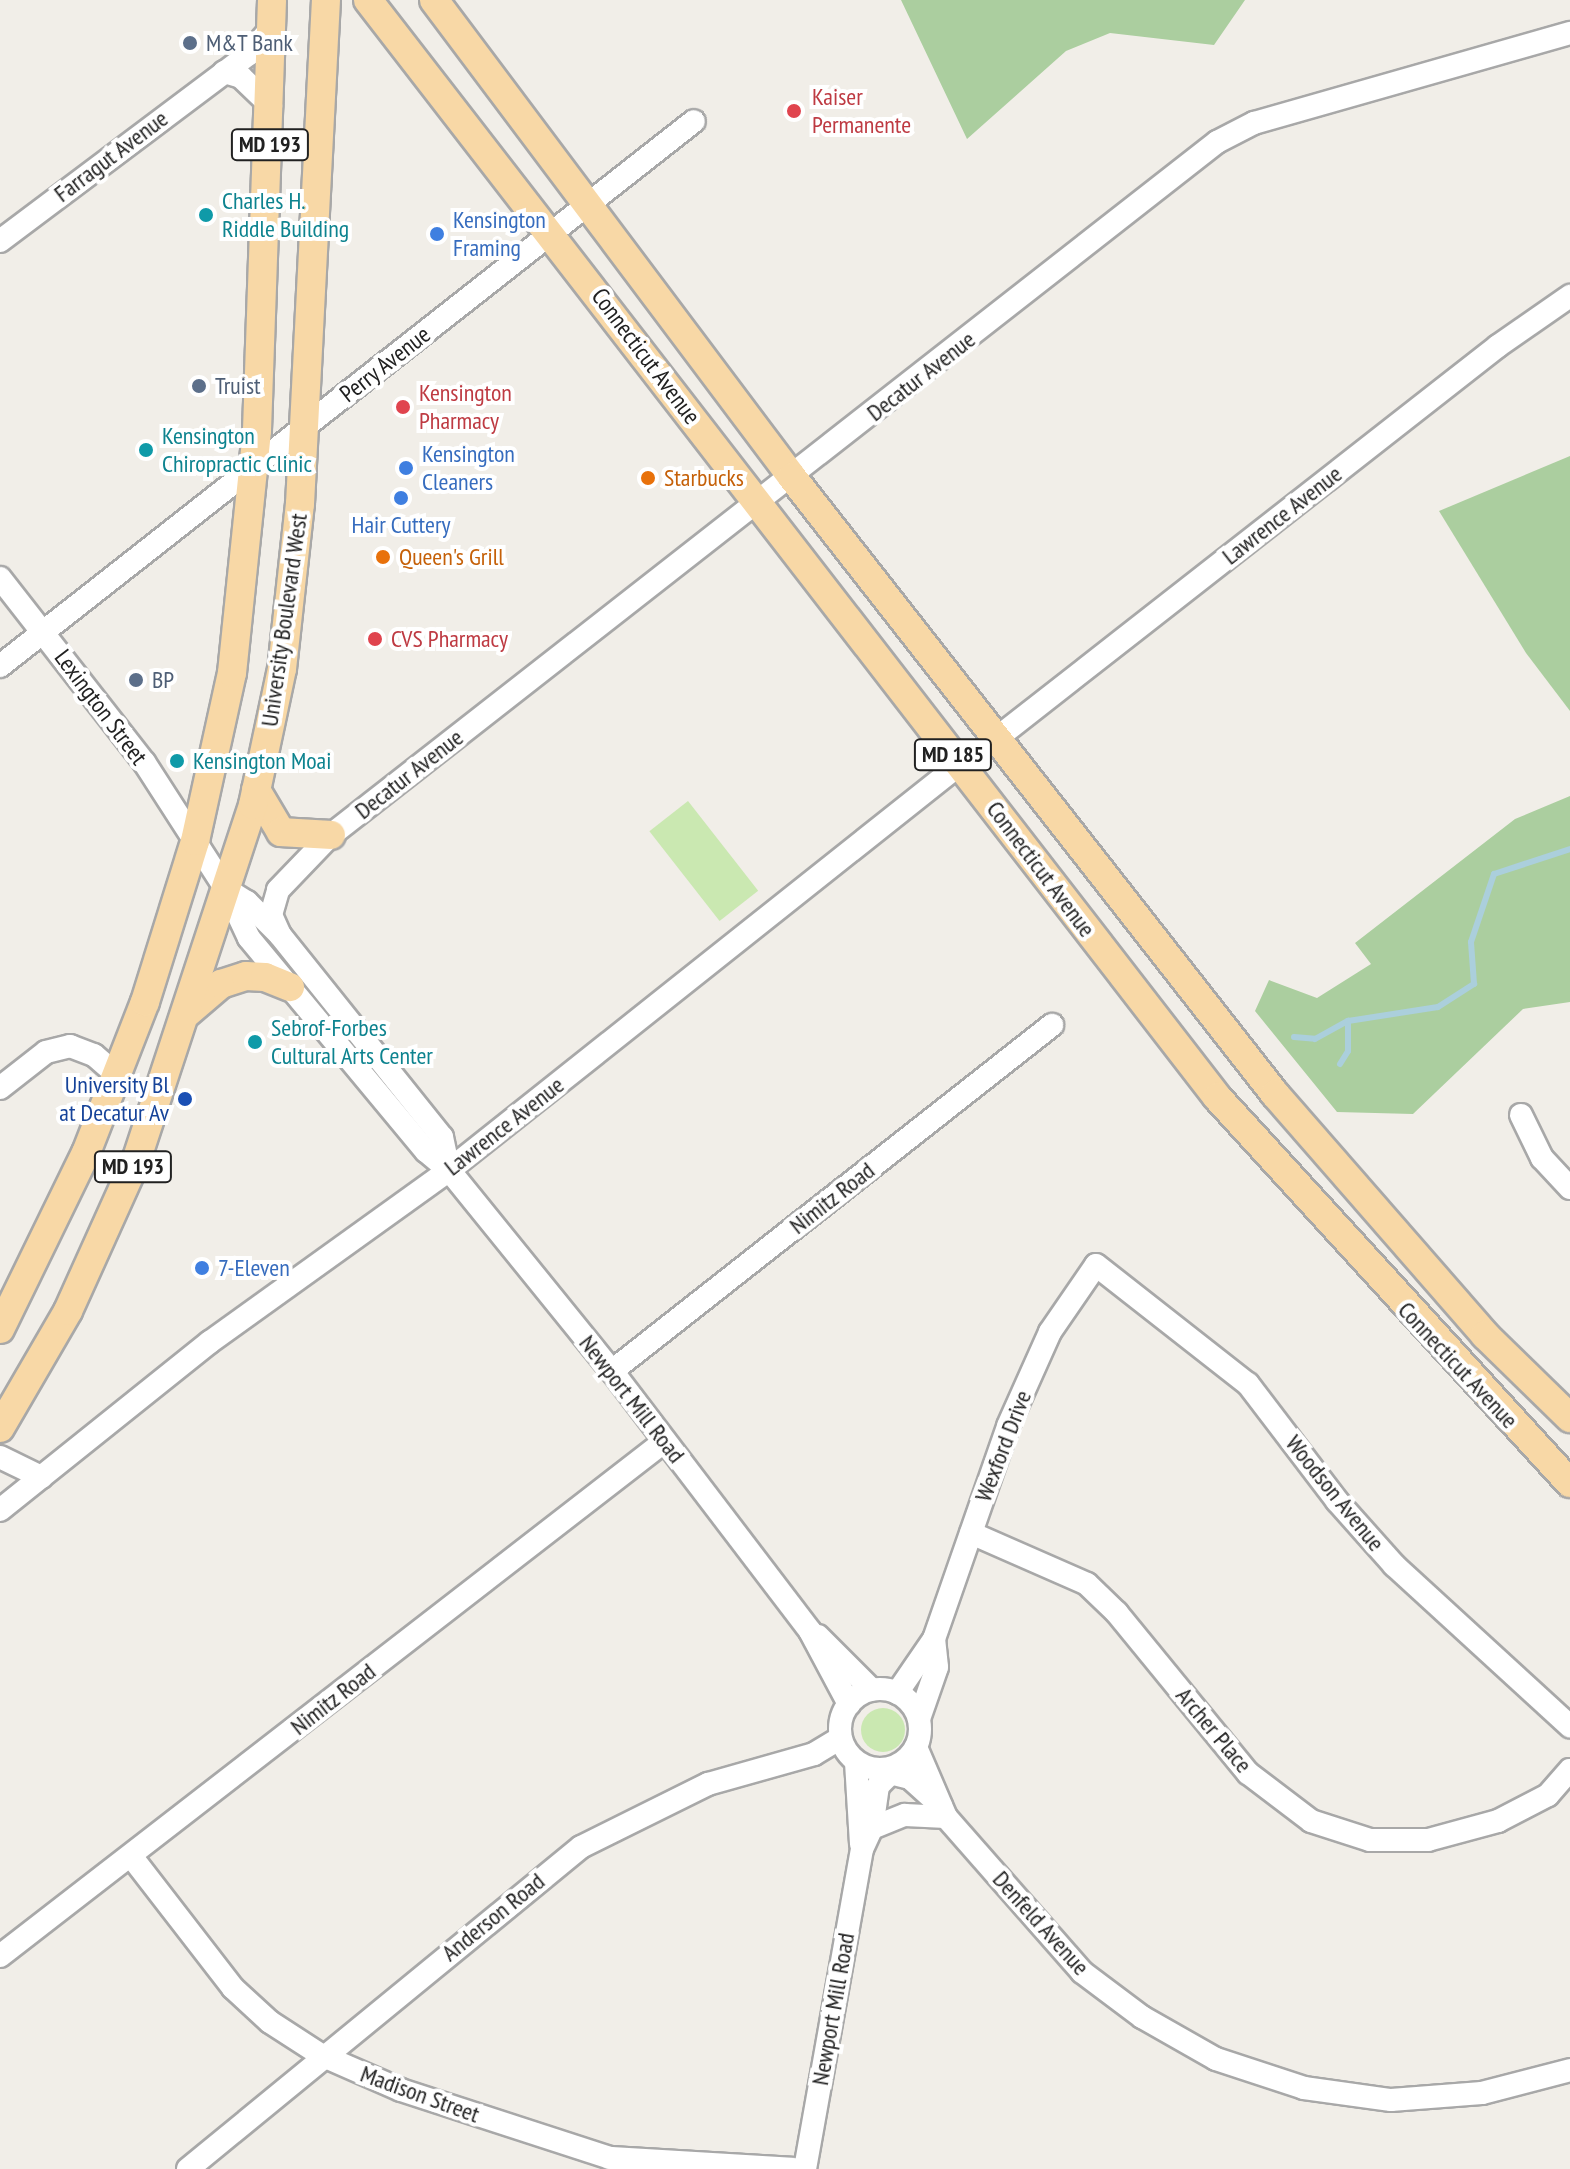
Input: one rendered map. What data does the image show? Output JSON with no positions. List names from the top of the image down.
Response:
{
  "streets": {
    "main road": [
      "MD 193",
      "Connecticut Avenue",
      "University Boulevard West",
      "MD 185"
    ],
    "street": [
      "Farragut Avenue",
      "Perry Avenue",
      "Decatur Avenue",
      "Lawrence Avenue",
      "Lexington Street",
      "Nimitz Road",
      "Newport Mill Road",
      "Wexford Drive",
      "Woodson Avenue",
      "Archer Place",
      "Anderson Road",
      "Denfeld Avenue",
      "Madison Street"
    ]
  },
  "crossings": [
    ["Farragut Avenue", "University Boulevard West"],
    ["Connecticut Avenue", "Perry Avenue"],
    ["Connecticut Avenue", "Decatur Avenue"],
    ["Connecticut Avenue", "Lawrence Avenue"],
    ["Perry Avenue", "University Boulevard West"],
    ["Perry Avenue", "Lexington Street"],
    ["Decatur Avenue", "Newport Mill Road"],
    ["Lawrence Avenue", "Newport Mill Road"],
    ["University Boulevard West", "Lexington Street"],
    ["University Boulevard West", "Newport Mill Road"],
    ["Lexington Street", "Newport Mill Road"],
    ["Nimitz Road", "Newport Mill Road"],
    ["Nimitz Road", "Madison Street"],
    ["Newport Mill Road", "Wexford Drive"],
    ["Newport Mill Road", "Anderson Road"],
    ["Newport Mill Road", "Denfeld Avenue"],
    ["Wexford Drive", "Woodson Avenue"],
    ["Wexford Drive", "Archer Place"],
    ["Wexford Drive", "Anderson Road"],
    ["Wexford Drive", "Denfeld Avenue"],
    ["Anderson Road", "Denfeld Avenue"],
    ["Anderson Road", "Madison Street"]
  ],
  "places": [
    "M&T Bank",
    "Kaiser Permanente",
    "Charles H. Riddle Building",
    "Kensington Framing",
    "Truist",
    "Kensington Pharmacy",
    "Kensington Chiropractic Clinic",
    "Kensington Cleaners",
    "Starbucks",
    "Hair Cuttery",
    "Queen's Grill",
    "CVS Pharmacy",
    "BP",
    "Kensington Moai",
    "Sebrof-Forbes Cultural Arts Center",
    "University Bl at Decatur Av",
    "7-Eleven"
  ]
}
